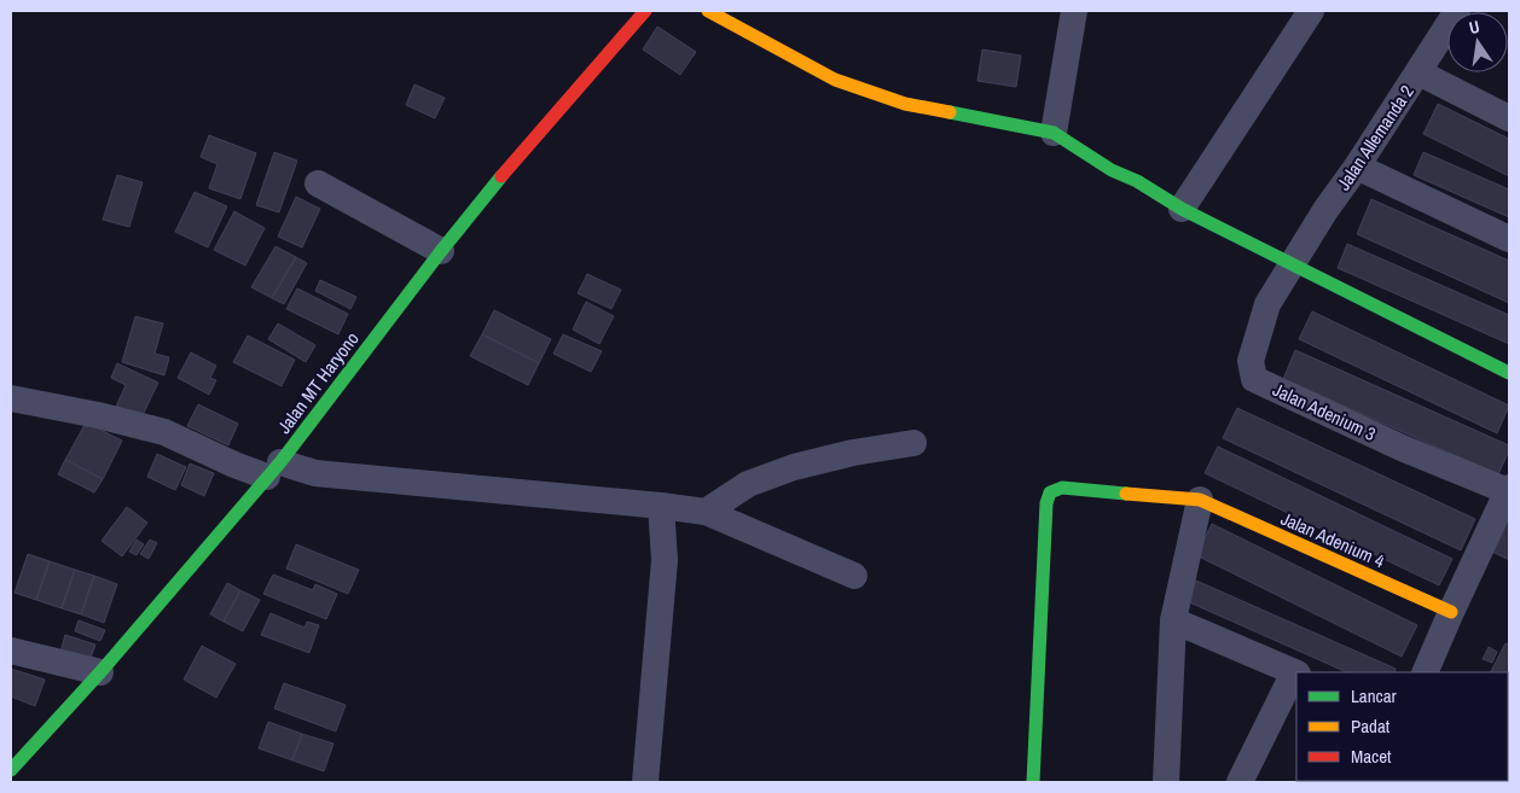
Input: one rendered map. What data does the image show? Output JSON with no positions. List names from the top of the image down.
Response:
{
  "streets": {
    "street": [
      "Jalan Allemanda 2",
      "Jalan MT Haryono",
      "Jalan Adenium 3",
      "Jalan Adenium 4"
    ]
  },
  "crossings": [
    ["Jalan Allemanda 2", "Jalan Adenium 3"]
  ],
  "legend": ["Lancar", "Padat", "Macet"],
  "north": "top"
}
